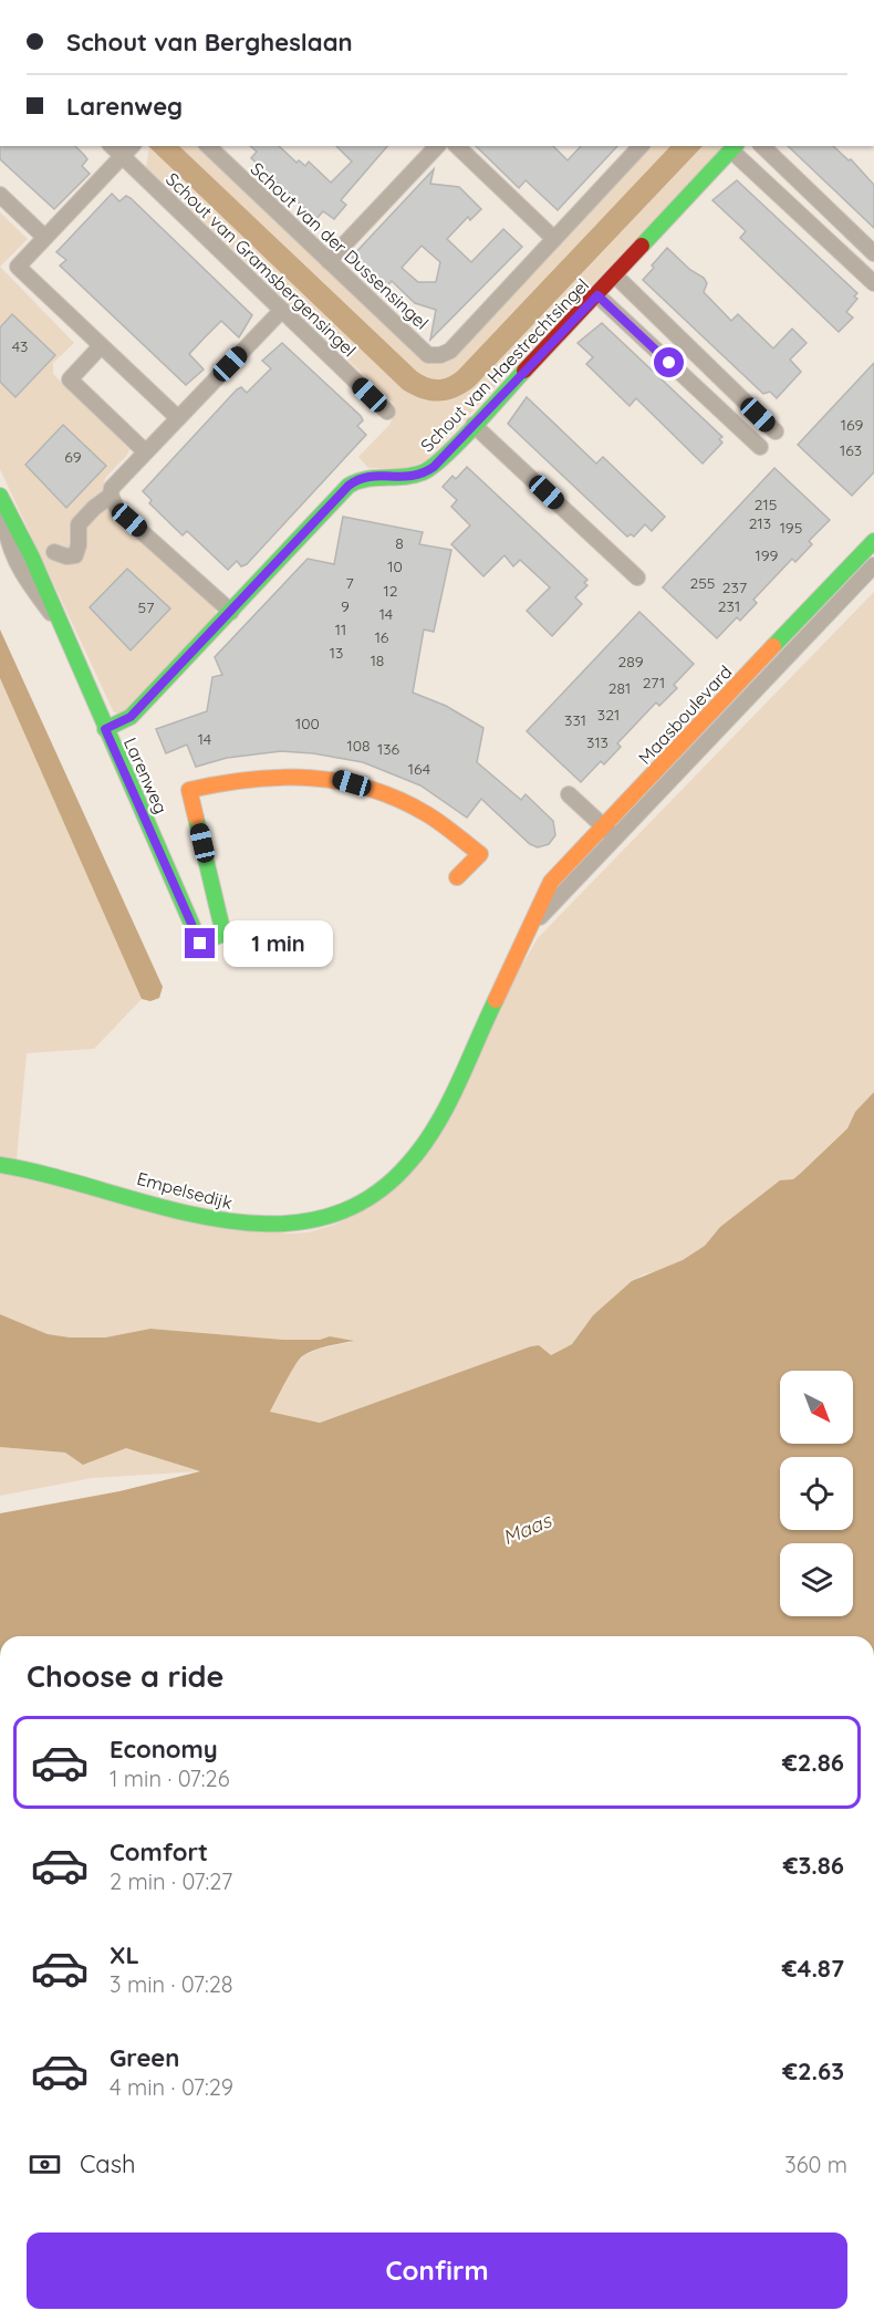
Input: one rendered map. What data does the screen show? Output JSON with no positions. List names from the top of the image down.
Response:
{
  "streets": {
    "street": [
      "Schout van der Dussensingel",
      "Schout van Gramsbergensingel",
      "Schout van Haestrechtsingel",
      "Maasboulevard",
      "Larenweg",
      "Empelsedijk"
    ]
  },
  "crossings": [
    ["Schout van Haestrechtsingel", "Larenweg"],
    ["Maasboulevard", "Empelsedijk"]
  ],
  "water": ["Maas"],
  "house_numbers": [
    "43",
    "169",
    "163",
    "69",
    "215",
    "213",
    "195",
    "8",
    "199",
    "10",
    "7",
    "255",
    "237",
    "12",
    "9",
    "231",
    "57",
    "14",
    "11",
    "16",
    "13",
    "18",
    "289",
    "271",
    "281",
    "321",
    "331",
    "100",
    "14",
    "313",
    "108",
    "136",
    "164"
  ],
  "north": "bottom right",
  "page": {
    "banner": ["Schout van Bergheslaan", "Larenweg"],
    "bubble": "1 min",
    "heading": "Choose a ride",
    "list": [
      {
        "name": "Economy",
        "note": "1 min · 07:26",
        "value": "€2.86"
      },
      {
        "name": "Comfort",
        "note": "2 min · 07:27",
        "value": "€3.86"
      },
      {
        "name": "XL",
        "note": "3 min · 07:28",
        "value": "€4.87"
      },
      {
        "name": "Green",
        "note": "4 min · 07:29",
        "value": "€2.63"
      }
    ],
    "pay": ["Cash", "360 m"],
    "buttons": "Confirm"
  }
}
